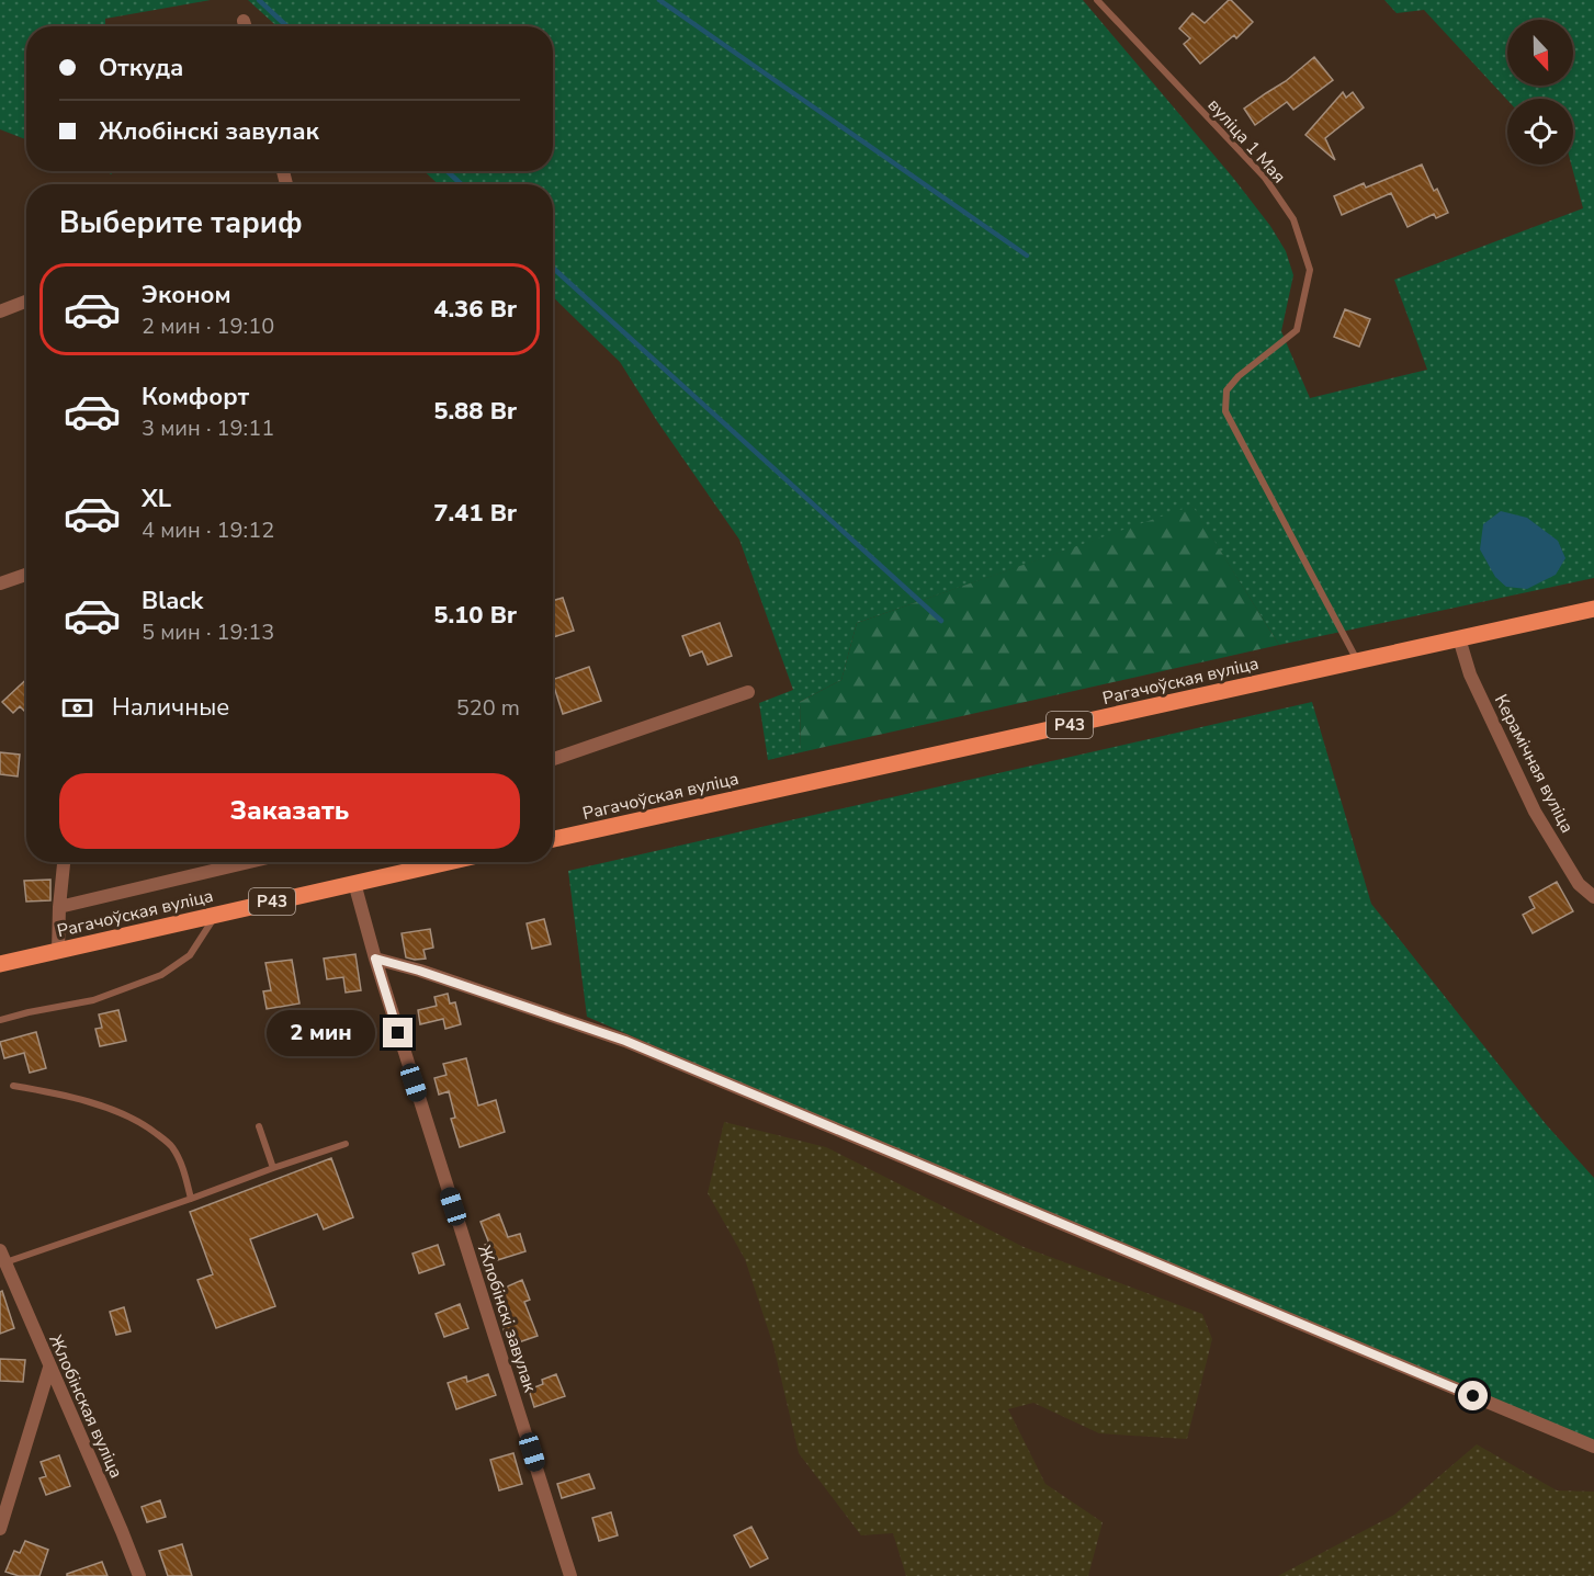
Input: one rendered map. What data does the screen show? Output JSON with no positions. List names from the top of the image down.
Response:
{
  "streets": {
    "main road": ["Рагачоўская вуліца", "Р43"],
    "street": ["Керамічная вуліца", "Жлобінскі завулак", "Жлобінская вуліца"],
    "lane": ["вуліца 1 Мая"]
  },
  "crossings": [
    ["вуліца 1 Мая", "Рагачоўская вуліца"],
    ["Рагачоўская вуліца", "Керамічная вуліца"],
    ["Рагачоўская вуліца", "Жлобінскі завулак"]
  ],
  "north": "bottom",
  "page": {
    "banner": ["Откуда", "Жлобінскі завулак"],
    "heading": "Выберите тариф",
    "list": [
      {
        "name": "Эконом",
        "note": "2 мин · 19:10",
        "value": "4.36 Br"
      },
      {
        "name": "Комфорт",
        "note": "3 мин · 19:11",
        "value": "5.88 Br"
      },
      {
        "name": "XL",
        "note": "4 мин · 19:12",
        "value": "7.41 Br"
      },
      {
        "name": "Black",
        "note": "5 мин · 19:13",
        "value": "5.10 Br"
      }
    ],
    "pay": ["Наличные", "520 m"],
    "buttons": "Заказать",
    "bubble": "2 мин"
  }
}
